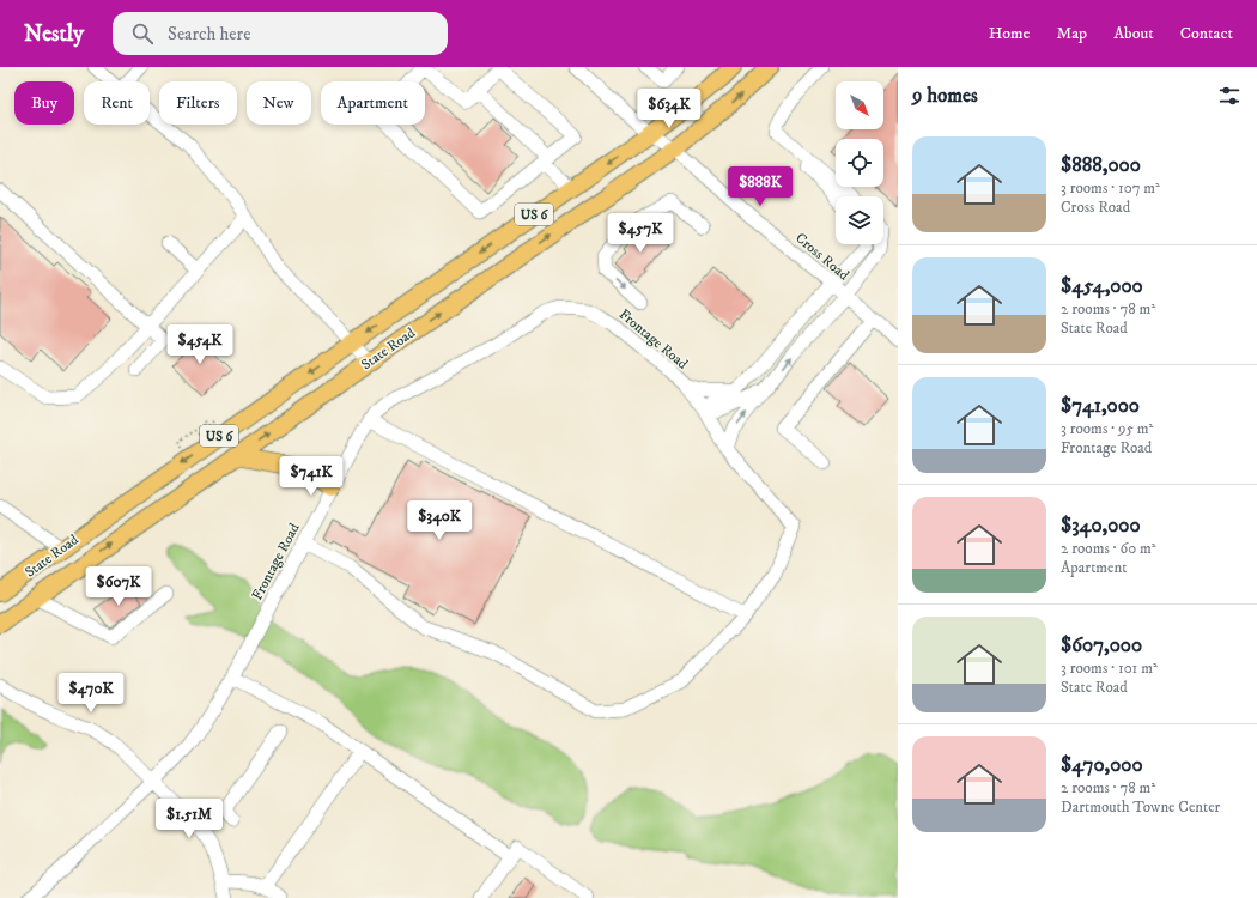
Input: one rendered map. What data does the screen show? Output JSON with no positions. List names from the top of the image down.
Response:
{
  "streets": {
    "main road": ["US 6", "State Road"],
    "street": ["Cross Road", "Frontage Road"]
  },
  "crossings": [
    ["Cross Road", "State Road"]
  ],
  "north": "bottom right",
  "page": {
    "header": "Nestly",
    "search": "Search here",
    "nav": [
      "Home",
      "Map",
      "About",
      "Contact"
    ],
    "heading": "9 homes",
    "chip": [
      "Buy",
      "Rent",
      "Filters",
      "New",
      "Apartment"
    ],
    "price": [
      "$634K",
      "$888K",
      "$457K",
      "$454K",
      "$741K",
      "$340K",
      "$607K",
      "$470K",
      "$1.51M"
    ],
    "list": [
      {
        "name": "$888,000",
        "note": "3 rooms · 107 m² · Cross Road"
      },
      {
        "name": "$454,000",
        "note": "2 rooms · 78 m² · State Road"
      },
      {
        "name": "$741,000",
        "note": "3 rooms · 95 m² · Frontage Road"
      },
      {
        "name": "$340,000",
        "note": "2 rooms · 60 m² · Apartment"
      },
      {
        "name": "$607,000",
        "note": "3 rooms · 101 m² · State Road"
      },
      {
        "name": "$470,000",
        "note": "2 rooms · 78 m² · Dartmouth Towne Center"
      }
    ]
  }
}
